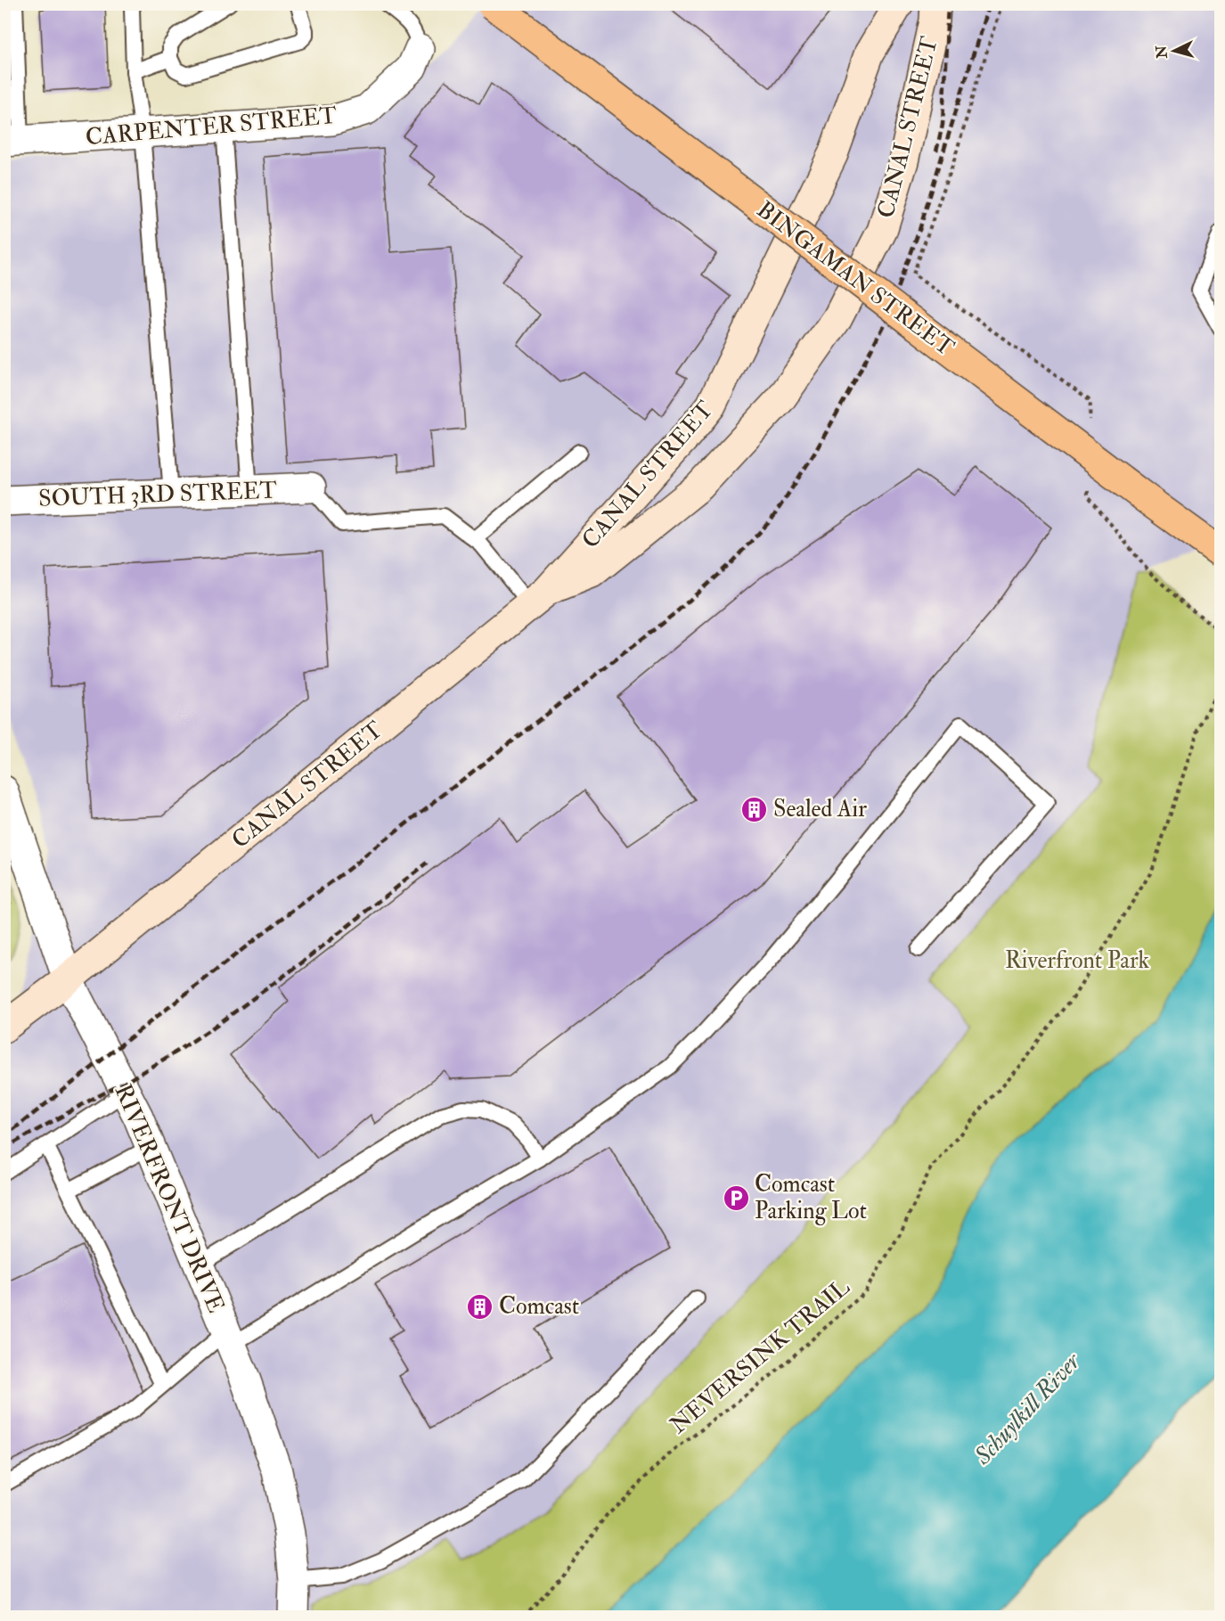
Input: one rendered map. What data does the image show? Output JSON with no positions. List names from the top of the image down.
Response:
{
  "streets": {
    "main road": ["BINGAMAN STREET"],
    "street": [
      "CARPENTER STREET",
      "CANAL STREET",
      "SOUTH 3RD STREET",
      "RIVERFRONT DRIVE"
    ],
    "path": ["NEVERSINK TRAIL"]
  },
  "crossings": [
    ["CANAL STREET", "RIVERFRONT DRIVE"]
  ],
  "water": ["Schuylkill River"],
  "parks": ["Riverfront Park"],
  "places": {
    "building": ["Sealed Air", "Comcast"],
    "parking": ["Comcast Parking Lot"]
  },
  "north": "left"
}
